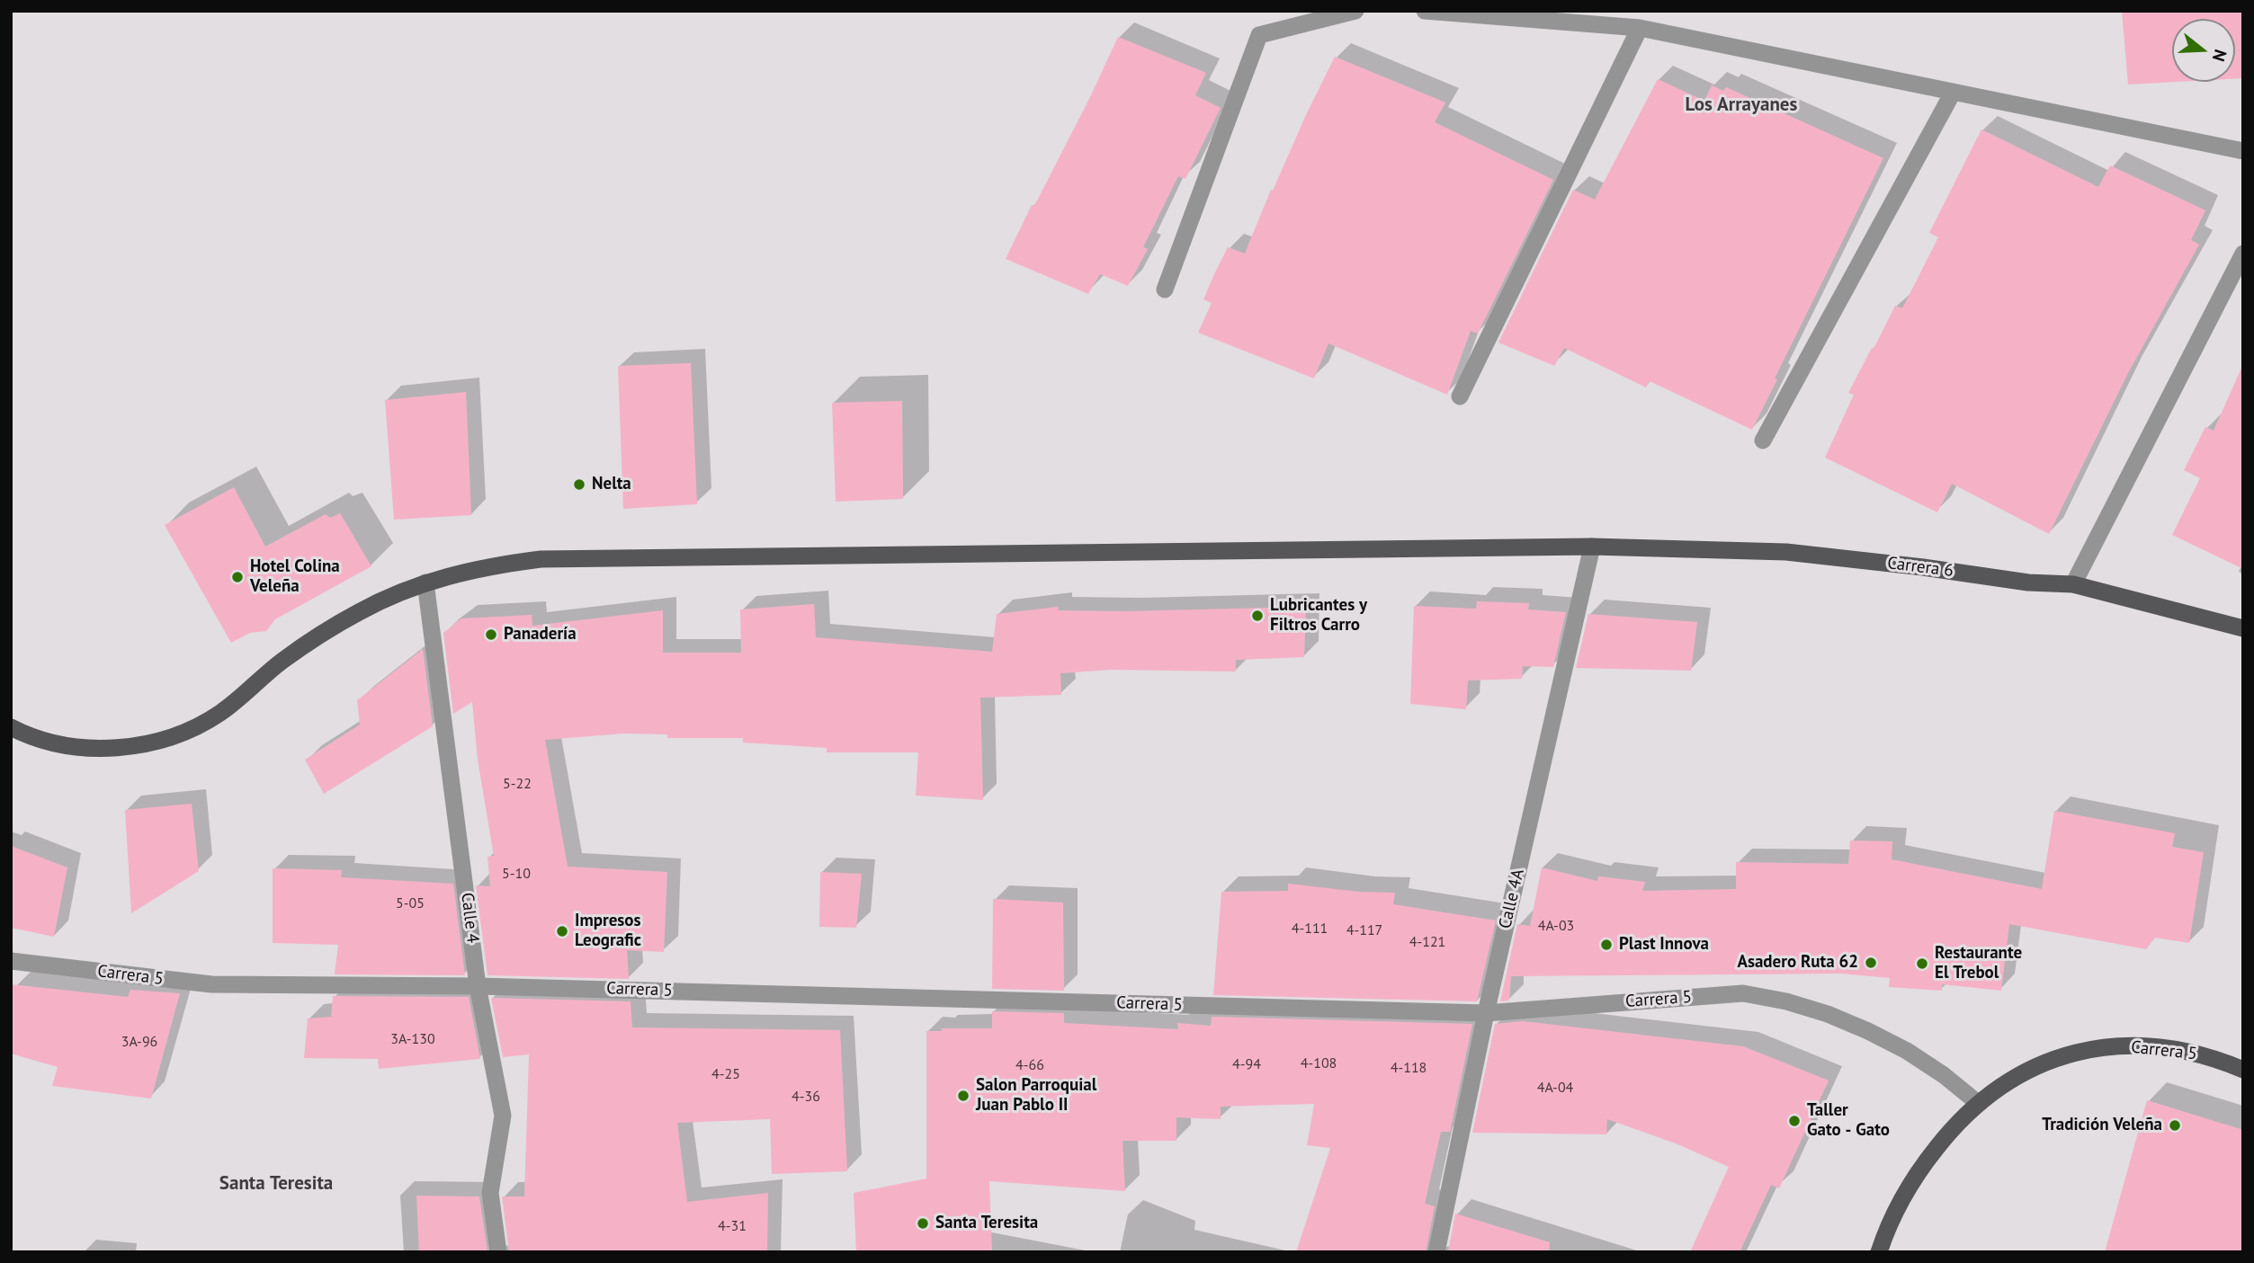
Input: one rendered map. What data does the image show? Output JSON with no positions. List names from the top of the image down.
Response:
{
  "streets": {
    "main road": ["Carrera 6", "Carrera 5"],
    "street": ["Calle 4A", "Calle 4"]
  },
  "crossings": [
    ["Carrera 6", "Calle 4A"],
    ["Carrera 6", "Calle 4"],
    ["Calle 4A", "Carrera 5"],
    ["Calle 4", "Carrera 5"]
  ],
  "districts": ["Los Arrayanes", "Santa Teresita"],
  "places": [
    "Nelta",
    "Hotel Colina Veleña",
    "Lubricantes y Filtros Carro",
    "Panadería",
    "Impresos Leografic",
    "Plast Innova",
    "Asadero Ruta 62",
    "Restaurante El Trebol",
    "Salon Parroquial Juan Pablo II",
    "Taller Gato - Gato",
    "Tradición Veleña",
    "Santa Teresita"
  ],
  "house_numbers": [
    "5-22",
    "5-10",
    "5-05",
    "4A-03",
    "4-111",
    "4-117",
    "4-121",
    "3A-130",
    "3A-96",
    "4-108",
    "4-94",
    "4-66",
    "4-118",
    "4-25",
    "4A-04",
    "4-36",
    "4-31"
  ],
  "north": "right"
}
